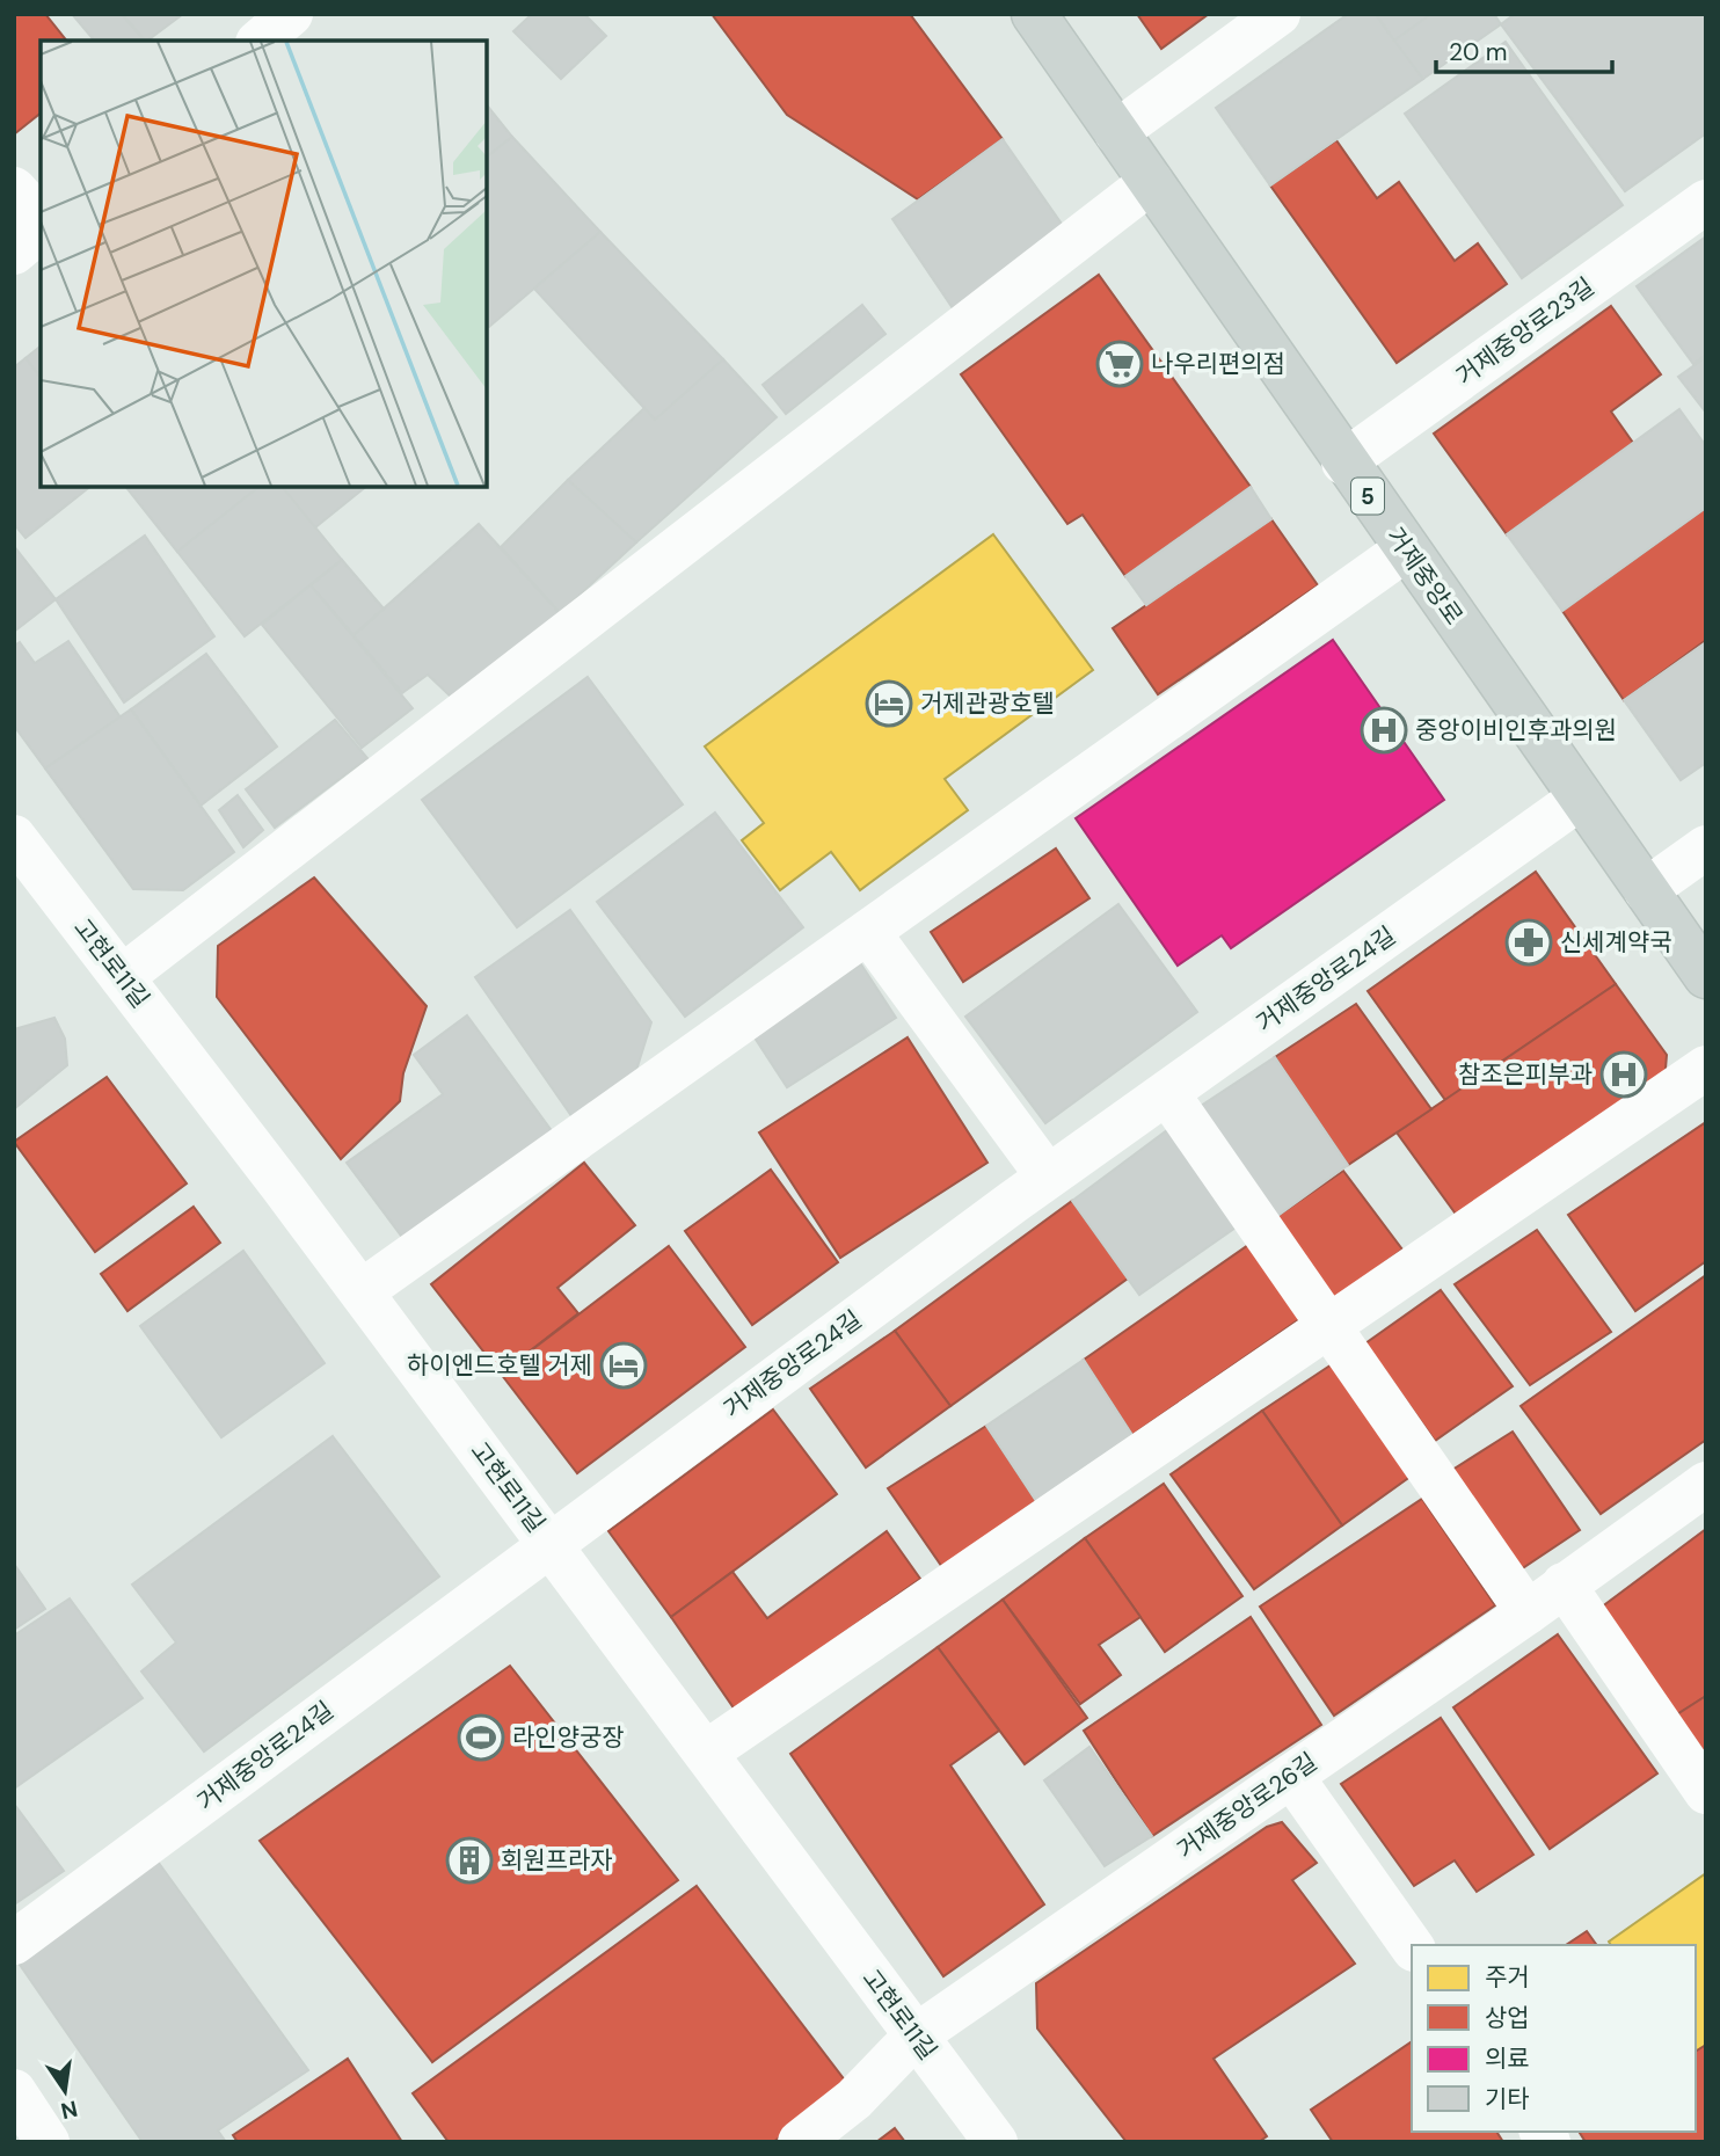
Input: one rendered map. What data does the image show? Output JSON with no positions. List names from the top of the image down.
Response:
{
  "streets": {
    "main road": ["5", "거제중앙로"],
    "street": [
      "거제중앙로23길",
      "고현로11길",
      "거제중앙로24길",
      "거제중앙로26길"
    ]
  },
  "crossings": [
    ["거제중앙로23길", "거제중앙로"],
    ["거제중앙로", "거제중앙로24길"],
    ["고현로11길", "거제중앙로24길"],
    ["고현로11길", "거제중앙로26길"]
  ],
  "places": {
    "supermarket": ["나우리편의점"],
    "hotel": ["거제관광호텔", "하이엔드호텔 거제"],
    "hospital": ["중앙이비인후과의원", "참조은피부과"],
    "pharmacy": ["신세계약국"],
    "sports": ["라인양궁장"],
    "building": ["회원프라자"]
  },
  "legend": [
    "주거",
    "상업",
    "의료",
    "기타"
  ],
  "scale_bar": "20 m",
  "north": "bottom"
}
